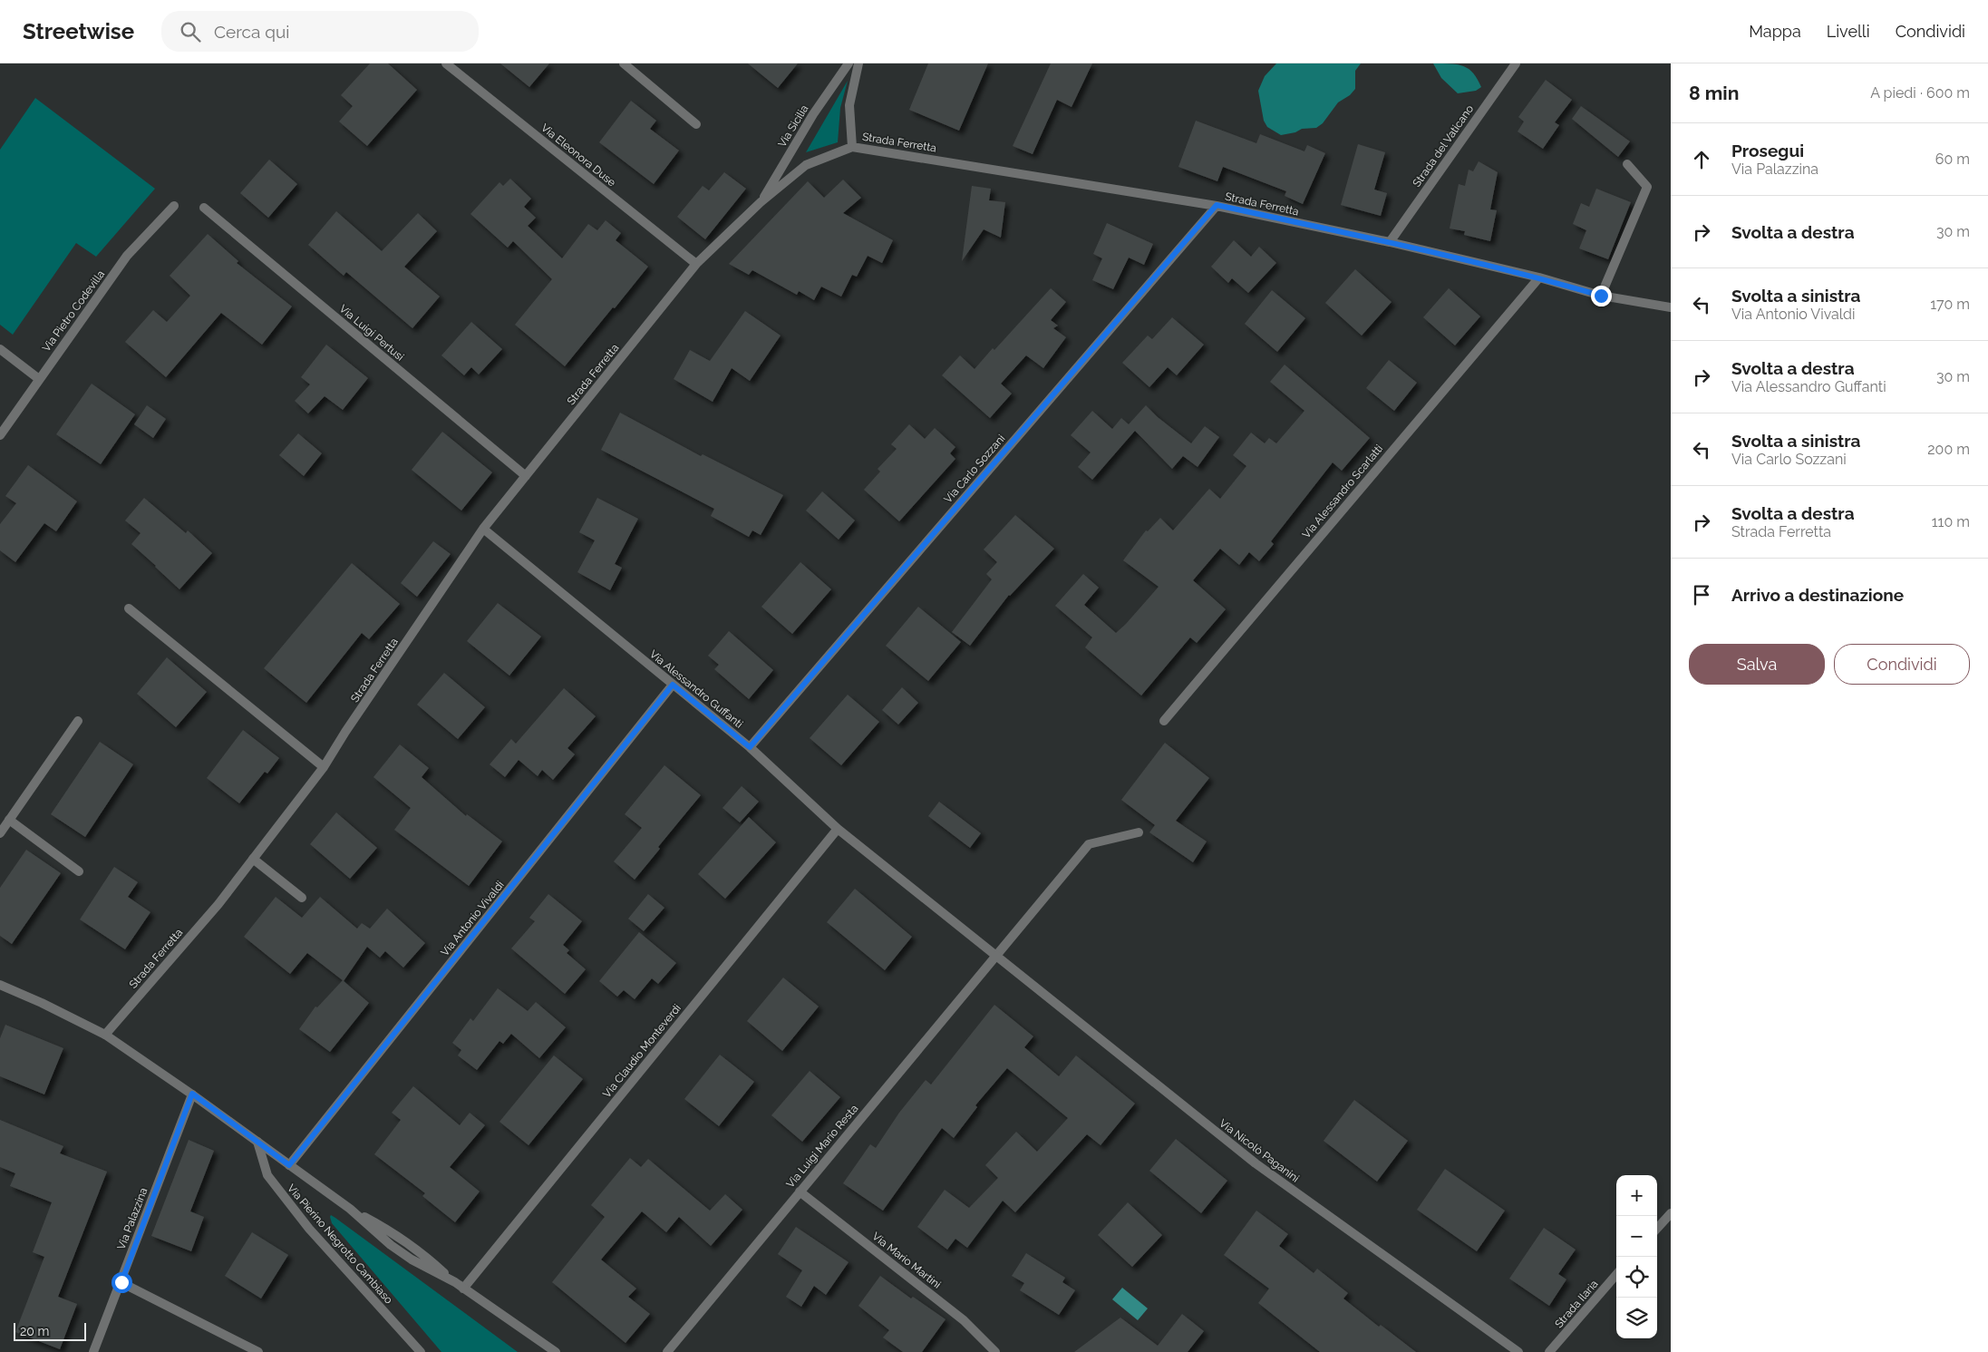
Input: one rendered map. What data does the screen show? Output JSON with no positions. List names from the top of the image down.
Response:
{
  "streets": {
    "street": [
      "Via Sicilia",
      "Strada Ferretta",
      "Strada del Vaticano",
      "Via Eleonora Duse",
      "Via Pietro Codevilla",
      "Via Luigi Pertusi",
      "Via Carlo Sozzani",
      "Via Alessandro Scarlatti",
      "Via Alessandro Guffanti",
      "Via Antonio Vivaldi",
      "Via Claudio Monteverdi",
      "Via Luigi Mario Resta",
      "Via Nicolò Paganini",
      "Via Palazzina",
      "Via Pierino Negrotto Cambiaso",
      "Via Mario Martini",
      "Strada Ilaria"
    ]
  },
  "crossings": [
    ["Via Sicilia", "Strada Ferretta"],
    ["Strada Ferretta", "Strada del Vaticano"],
    ["Strada Ferretta", "Via Eleonora Duse"],
    ["Strada Ferretta", "Via Luigi Pertusi"],
    ["Strada Ferretta", "Via Carlo Sozzani"],
    ["Strada Ferretta", "Via Alessandro Scarlatti"],
    ["Strada Ferretta", "Via Alessandro Guffanti"],
    ["Strada Ferretta", "Via Pierino Negrotto Cambiaso"],
    ["Via Carlo Sozzani", "Via Alessandro Guffanti"],
    ["Via Alessandro Guffanti", "Via Antonio Vivaldi"],
    ["Via Alessandro Guffanti", "Via Claudio Monteverdi"],
    ["Via Alessandro Guffanti", "Via Luigi Mario Resta"],
    ["Via Alessandro Guffanti", "Via Nicolò Paganini"],
    ["Via Antonio Vivaldi", "Via Pierino Negrotto Cambiaso"],
    ["Via Claudio Monteverdi", "Via Pierino Negrotto Cambiaso"],
    ["Via Luigi Mario Resta", "Via Nicolò Paganini"],
    ["Via Luigi Mario Resta", "Via Mario Martini"],
    ["Via Palazzina", "Via Pierino Negrotto Cambiaso"]
  ],
  "scale_bar": "20 m",
  "page": {
    "header": "Streetwise",
    "search": "Cerca qui",
    "nav": ["Mappa", "Livelli", "Condividi"],
    "heading": ["8 min", "A piedi · 600 m"],
    "list": [
      ["Prosegui", "Via Palazzina", "60 m"],
      ["Svolta a destra", "30 m"],
      ["Svolta a sinistra", "Via Antonio Vivaldi", "170 m"],
      ["Svolta a destra", "Via Alessandro Guffanti", "30 m"],
      ["Svolta a sinistra", "Via Carlo Sozzani", "200 m"],
      ["Svolta a destra", "Strada Ferretta", "110 m"],
      "Arrivo a destinazione"
    ],
    "buttons": ["Salva", "Condividi"],
    "map_buttons": ["+", "−"],
    "scale": "20 m"
  }
}
